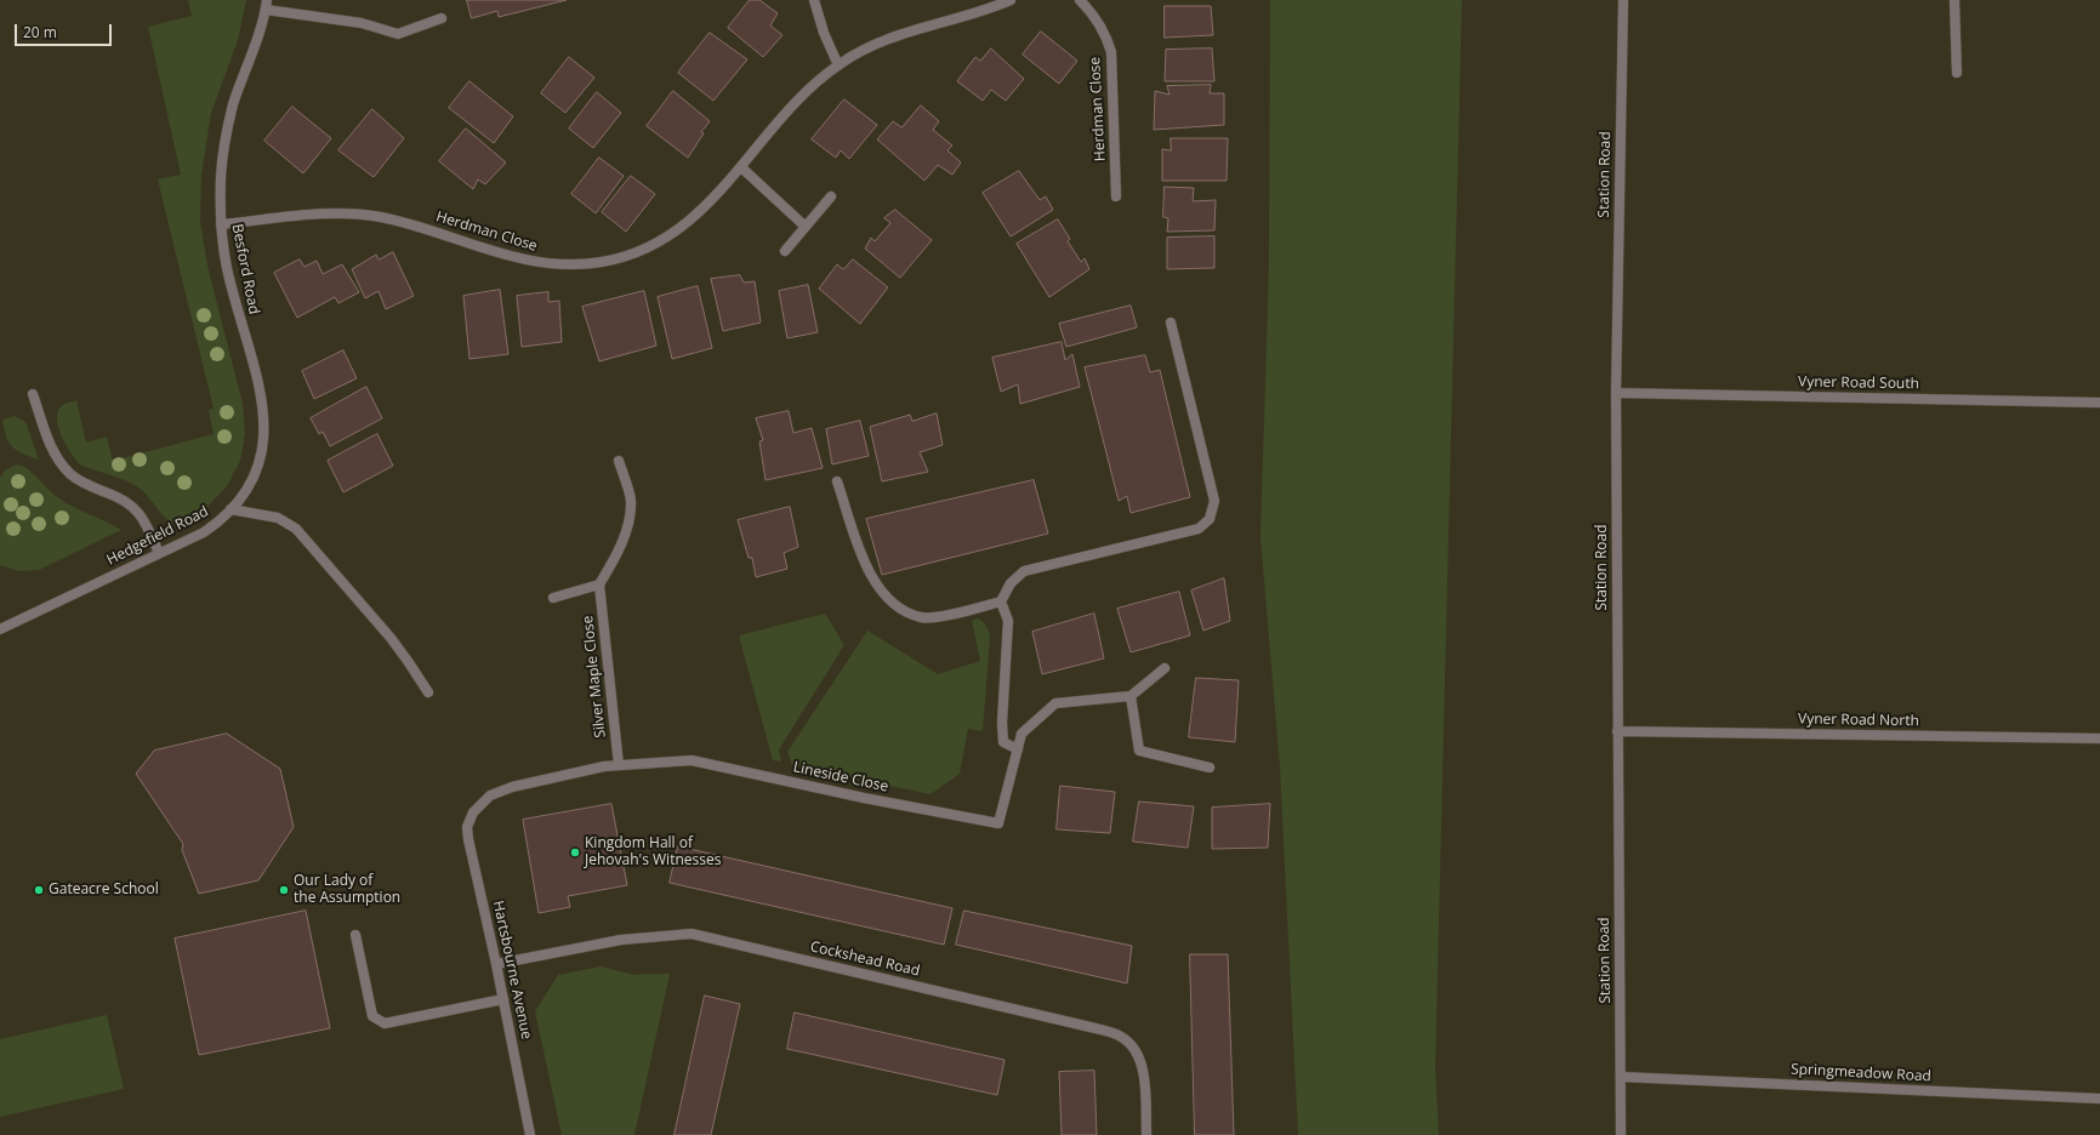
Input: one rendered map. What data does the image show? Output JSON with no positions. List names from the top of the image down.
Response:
{
  "streets": {
    "street": [
      "Herdman Close",
      "Station Road",
      "Besford Road",
      "Vyner Road South",
      "Hedgefield Road",
      "Silver Maple Close",
      "Vyner Road North",
      "Lineside Close",
      "Cockshead Road",
      "Hartsbourne Avenue",
      "Springmeadow Road"
    ]
  },
  "crossings": [
    ["Herdman Close", "Besford Road"],
    ["Station Road", "Vyner Road South"],
    ["Station Road", "Vyner Road North"],
    ["Station Road", "Springmeadow Road"],
    ["Besford Road", "Hedgefield Road"],
    ["Silver Maple Close", "Lineside Close"],
    ["Lineside Close", "Hartsbourne Avenue"],
    ["Cockshead Road", "Hartsbourne Avenue"]
  ],
  "places": ["Kingdom Hall of Jehovah's Witnesses", "Gateacre School", "Our Lady of the Assumption"],
  "scale_bar": "20 m"
}
